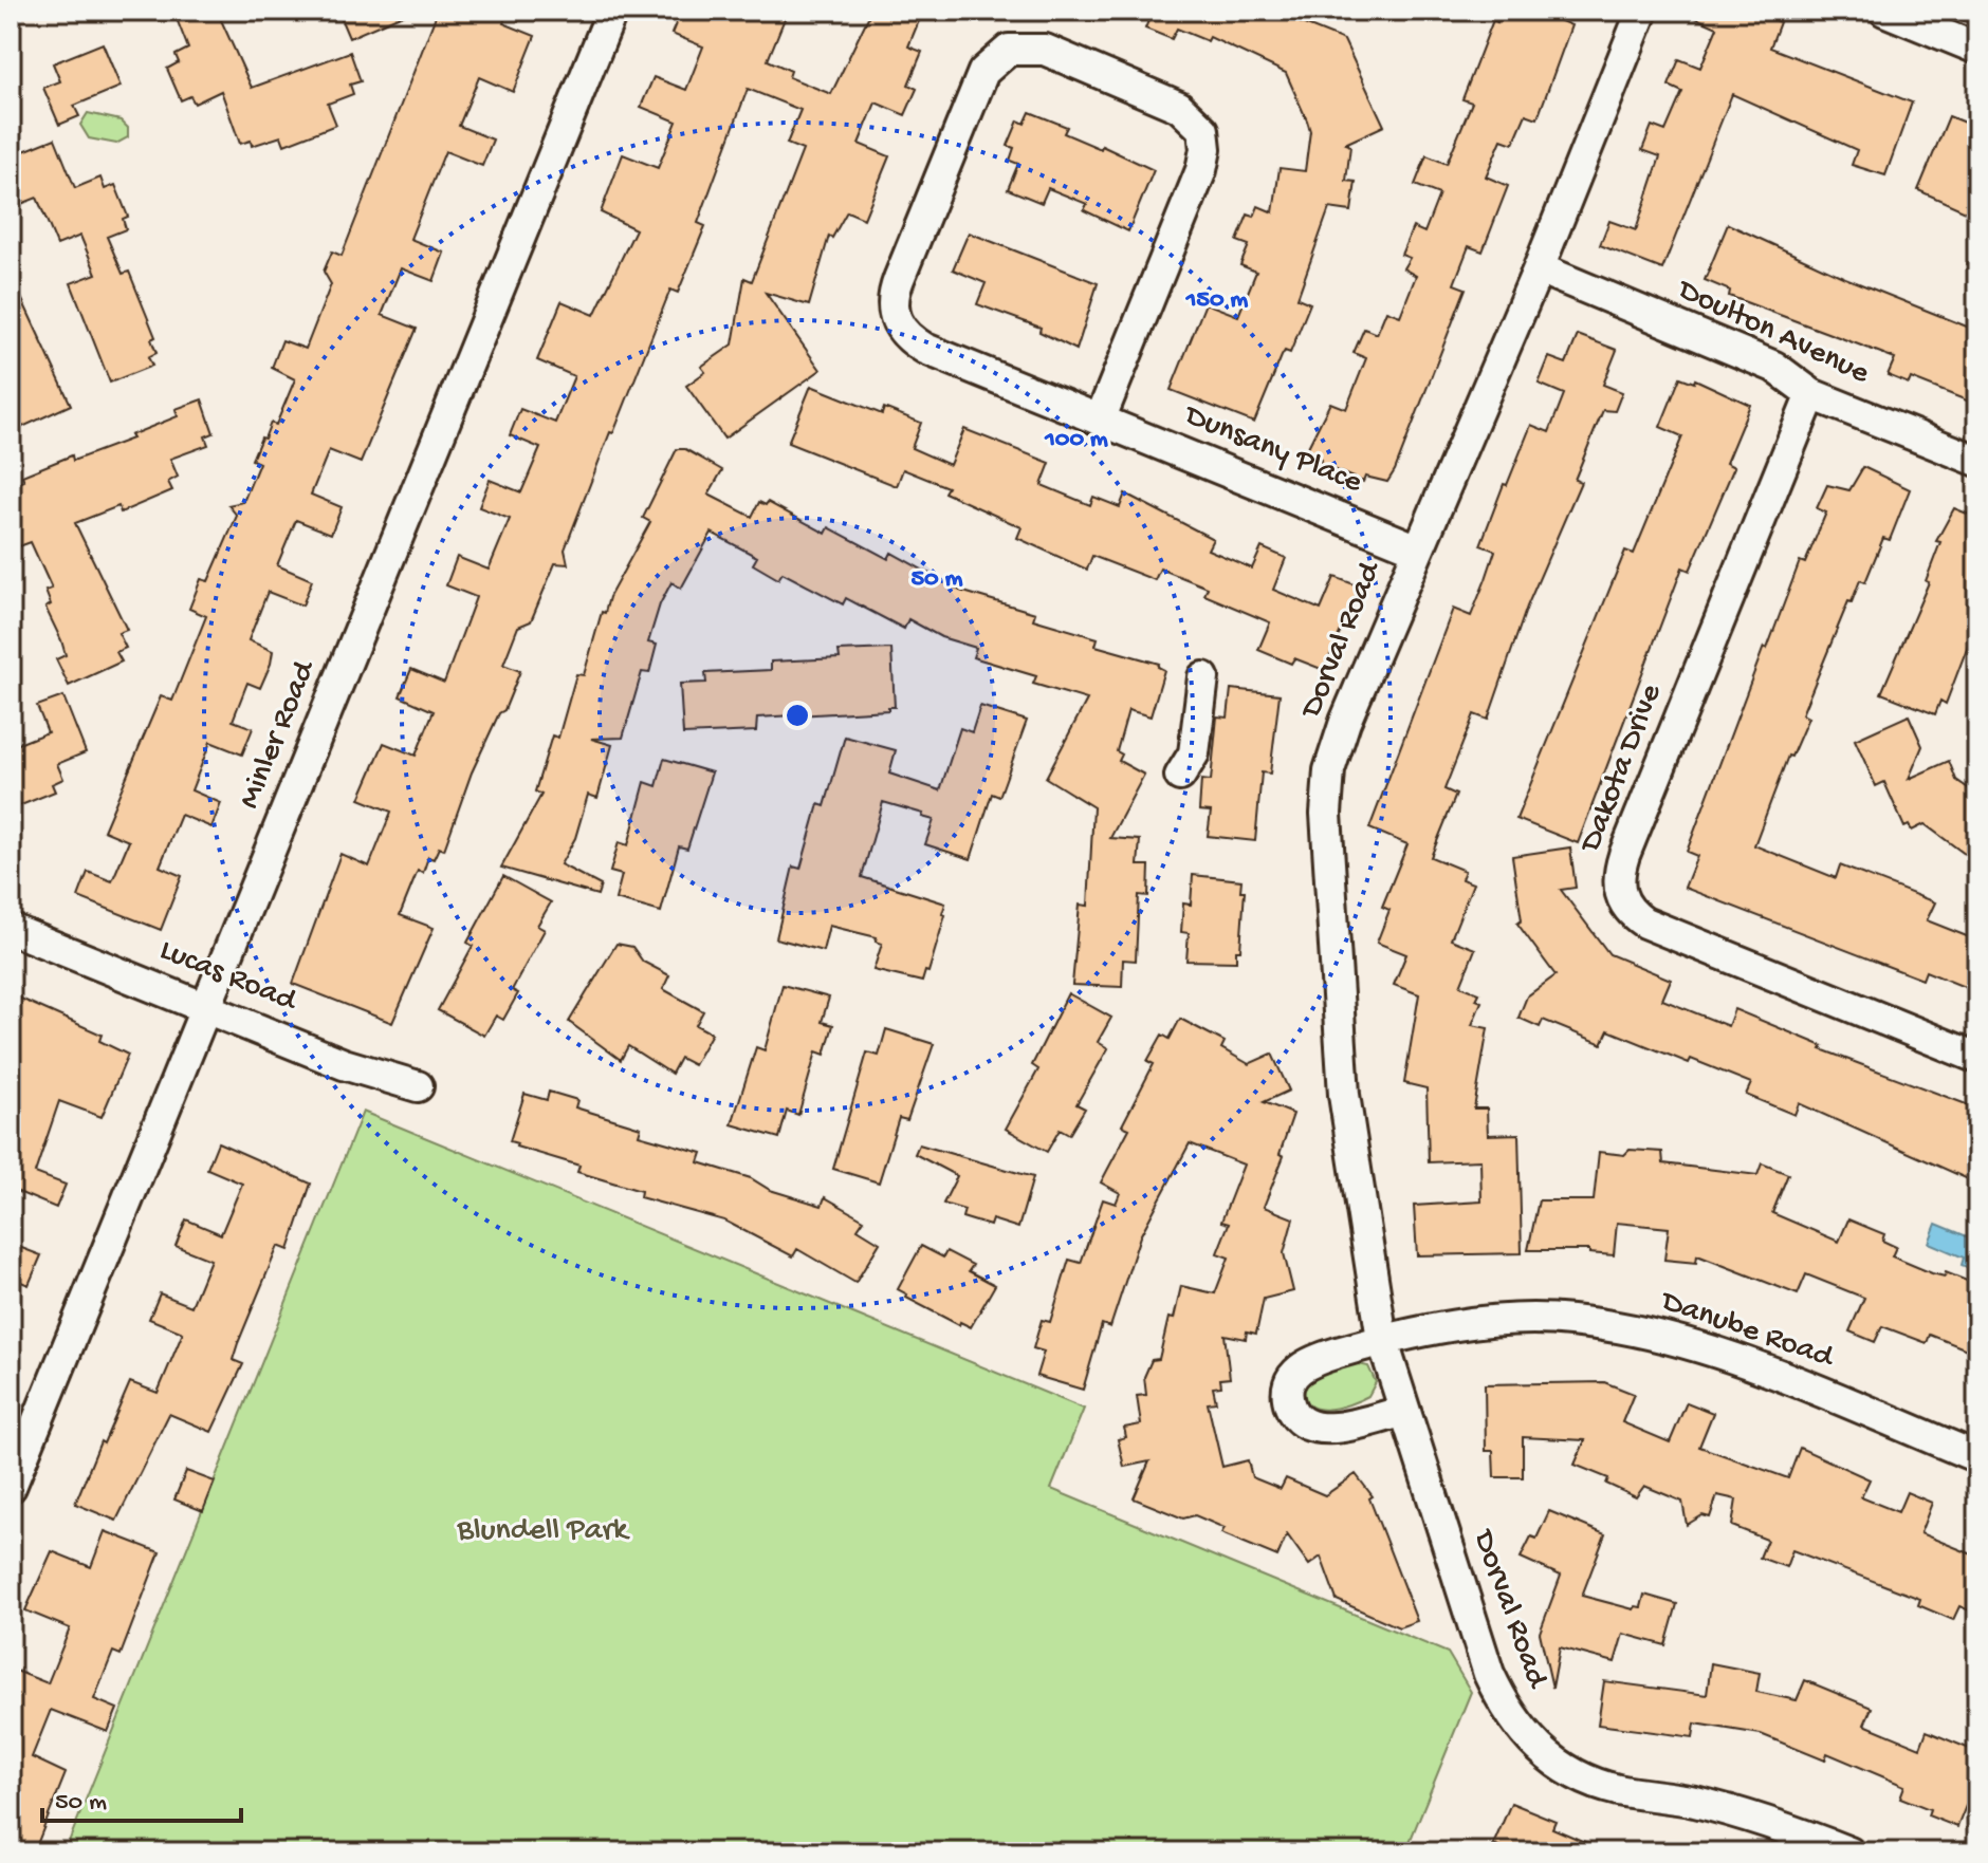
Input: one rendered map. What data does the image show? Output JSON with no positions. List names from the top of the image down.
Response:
{
  "streets": {
    "street": [
      "Doulton Avenue",
      "Dunsany Place",
      "Dorval Road",
      "Minler Road",
      "Dakota Drive",
      "Lucas Road",
      "Danube Road"
    ]
  },
  "crossings": [
    ["Doulton Avenue", "Dorval Road"],
    ["Doulton Avenue", "Dakota Drive"],
    ["Dunsany Place", "Dorval Road"],
    ["Dorval Road", "Danube Road"],
    ["Minler Road", "Lucas Road"]
  ],
  "parks": ["Blundell Park"],
  "scale_bar": "50 m",
  "rings": ["150 m", "100 m", "50 m"]
}
